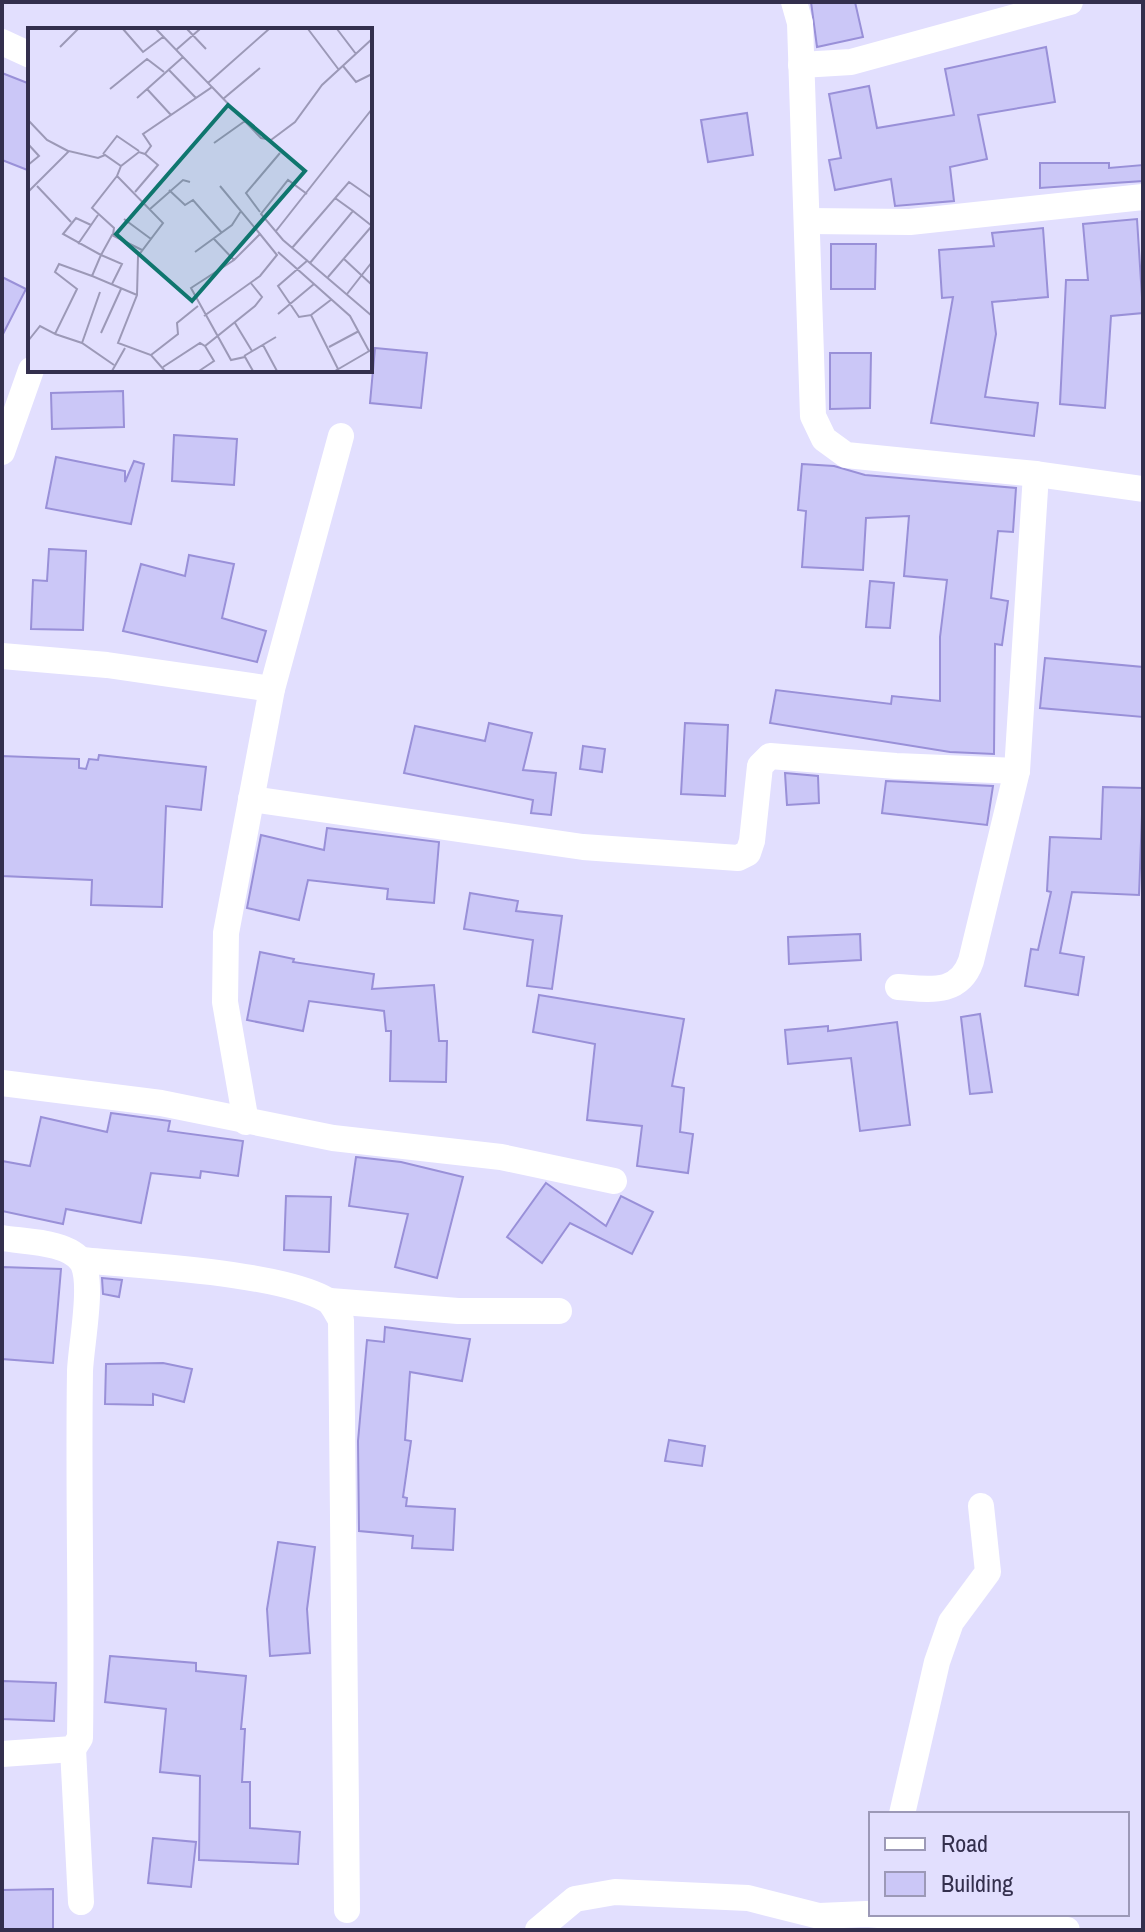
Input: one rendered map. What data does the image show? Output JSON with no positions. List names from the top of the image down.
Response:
{
  "legend": ["Road", "Building"]
}
